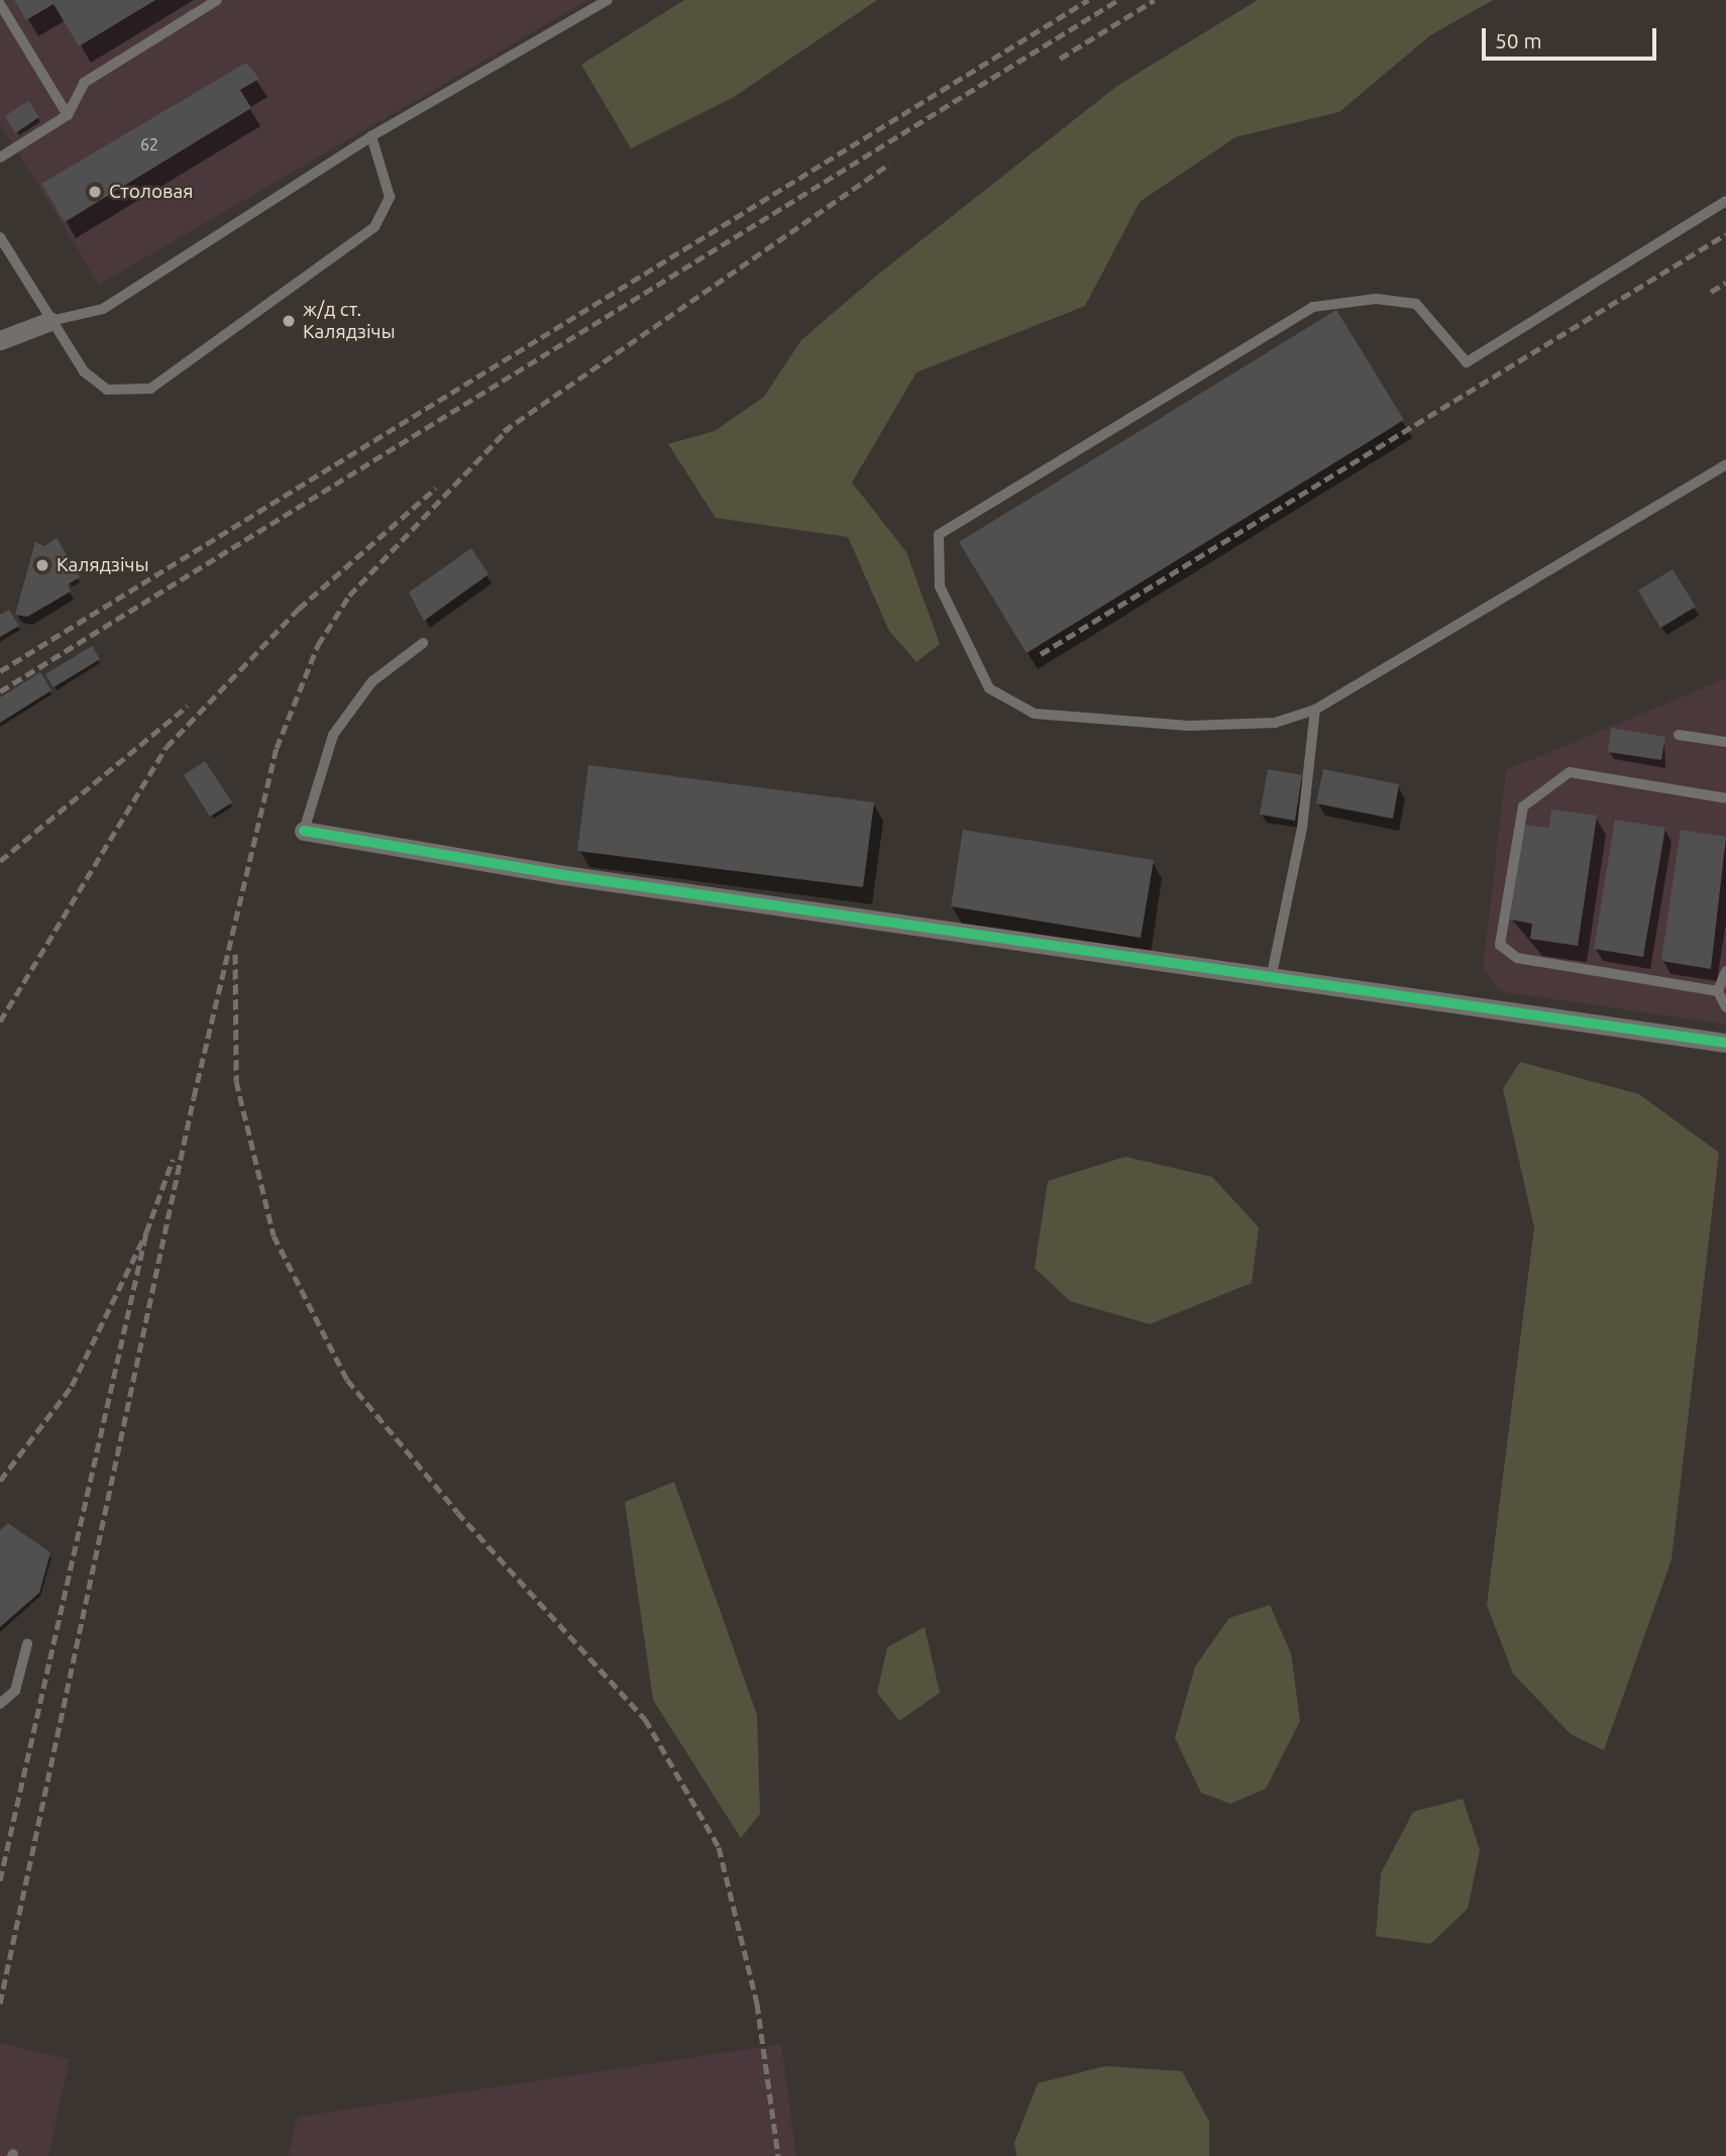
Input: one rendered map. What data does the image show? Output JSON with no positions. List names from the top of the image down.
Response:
{
  "places": ["Столовая", "ж/д ст. Калядзічы", "Калядзічы"],
  "house_numbers": ["62"],
  "scale_bar": "50 m"
}
